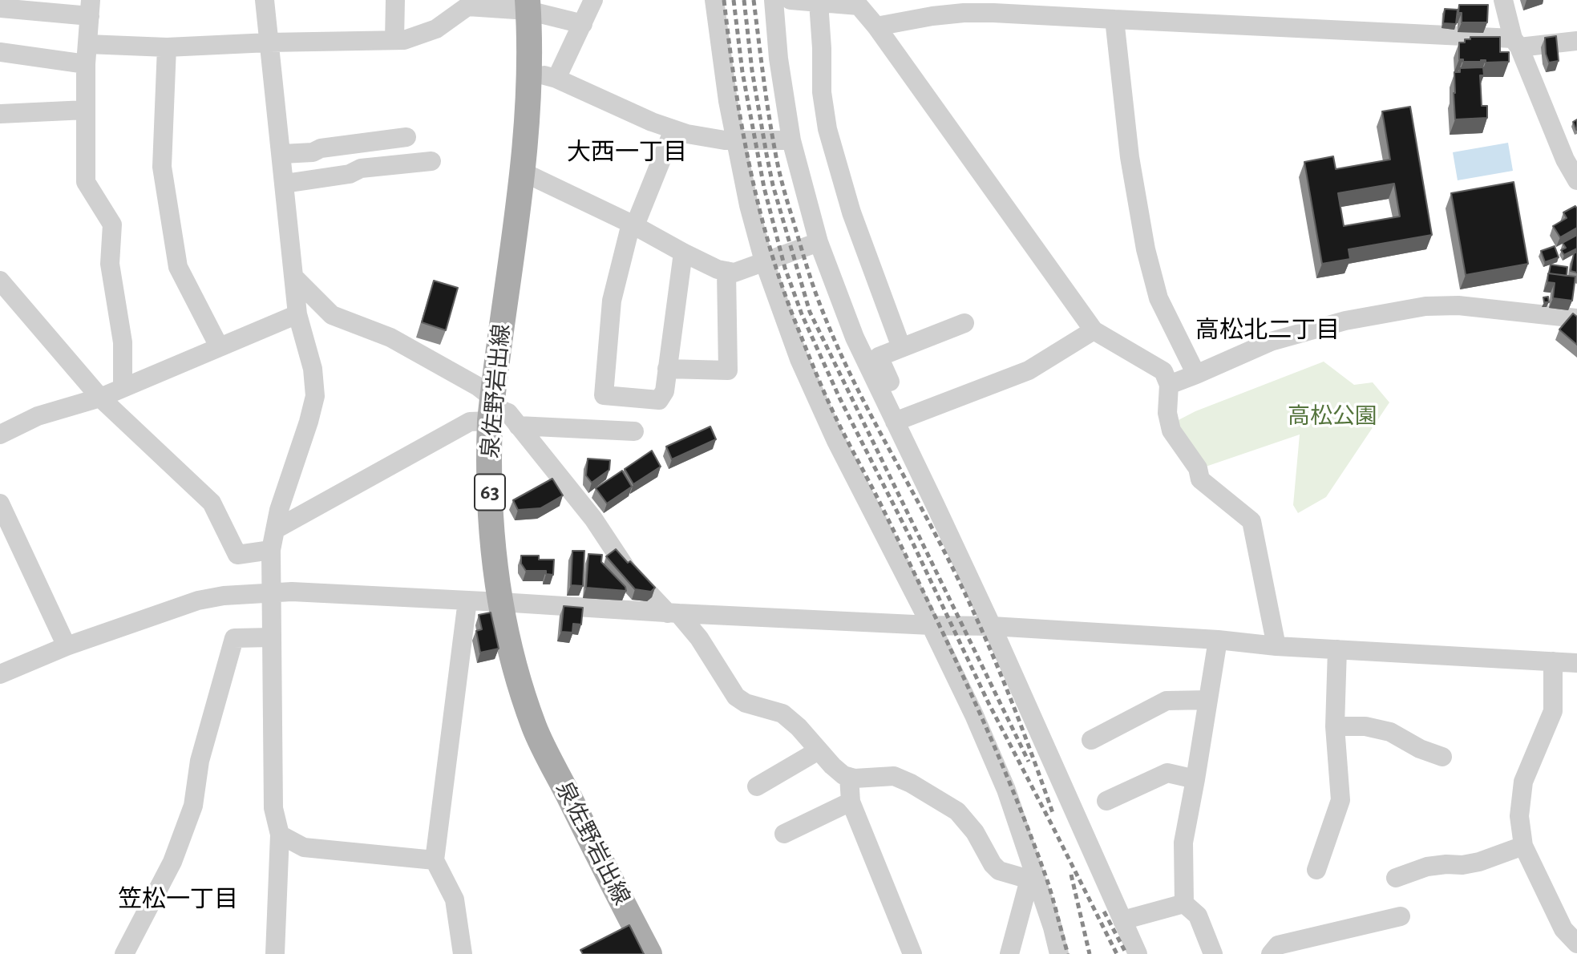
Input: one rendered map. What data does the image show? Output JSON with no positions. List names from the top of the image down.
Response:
{
  "streets": {
    "main road": ["泉佐野岩出線", "63"]
  },
  "districts": ["大西一丁目", "高松北二丁目", "笠松一丁目"],
  "parks": ["高松公園"]
}
